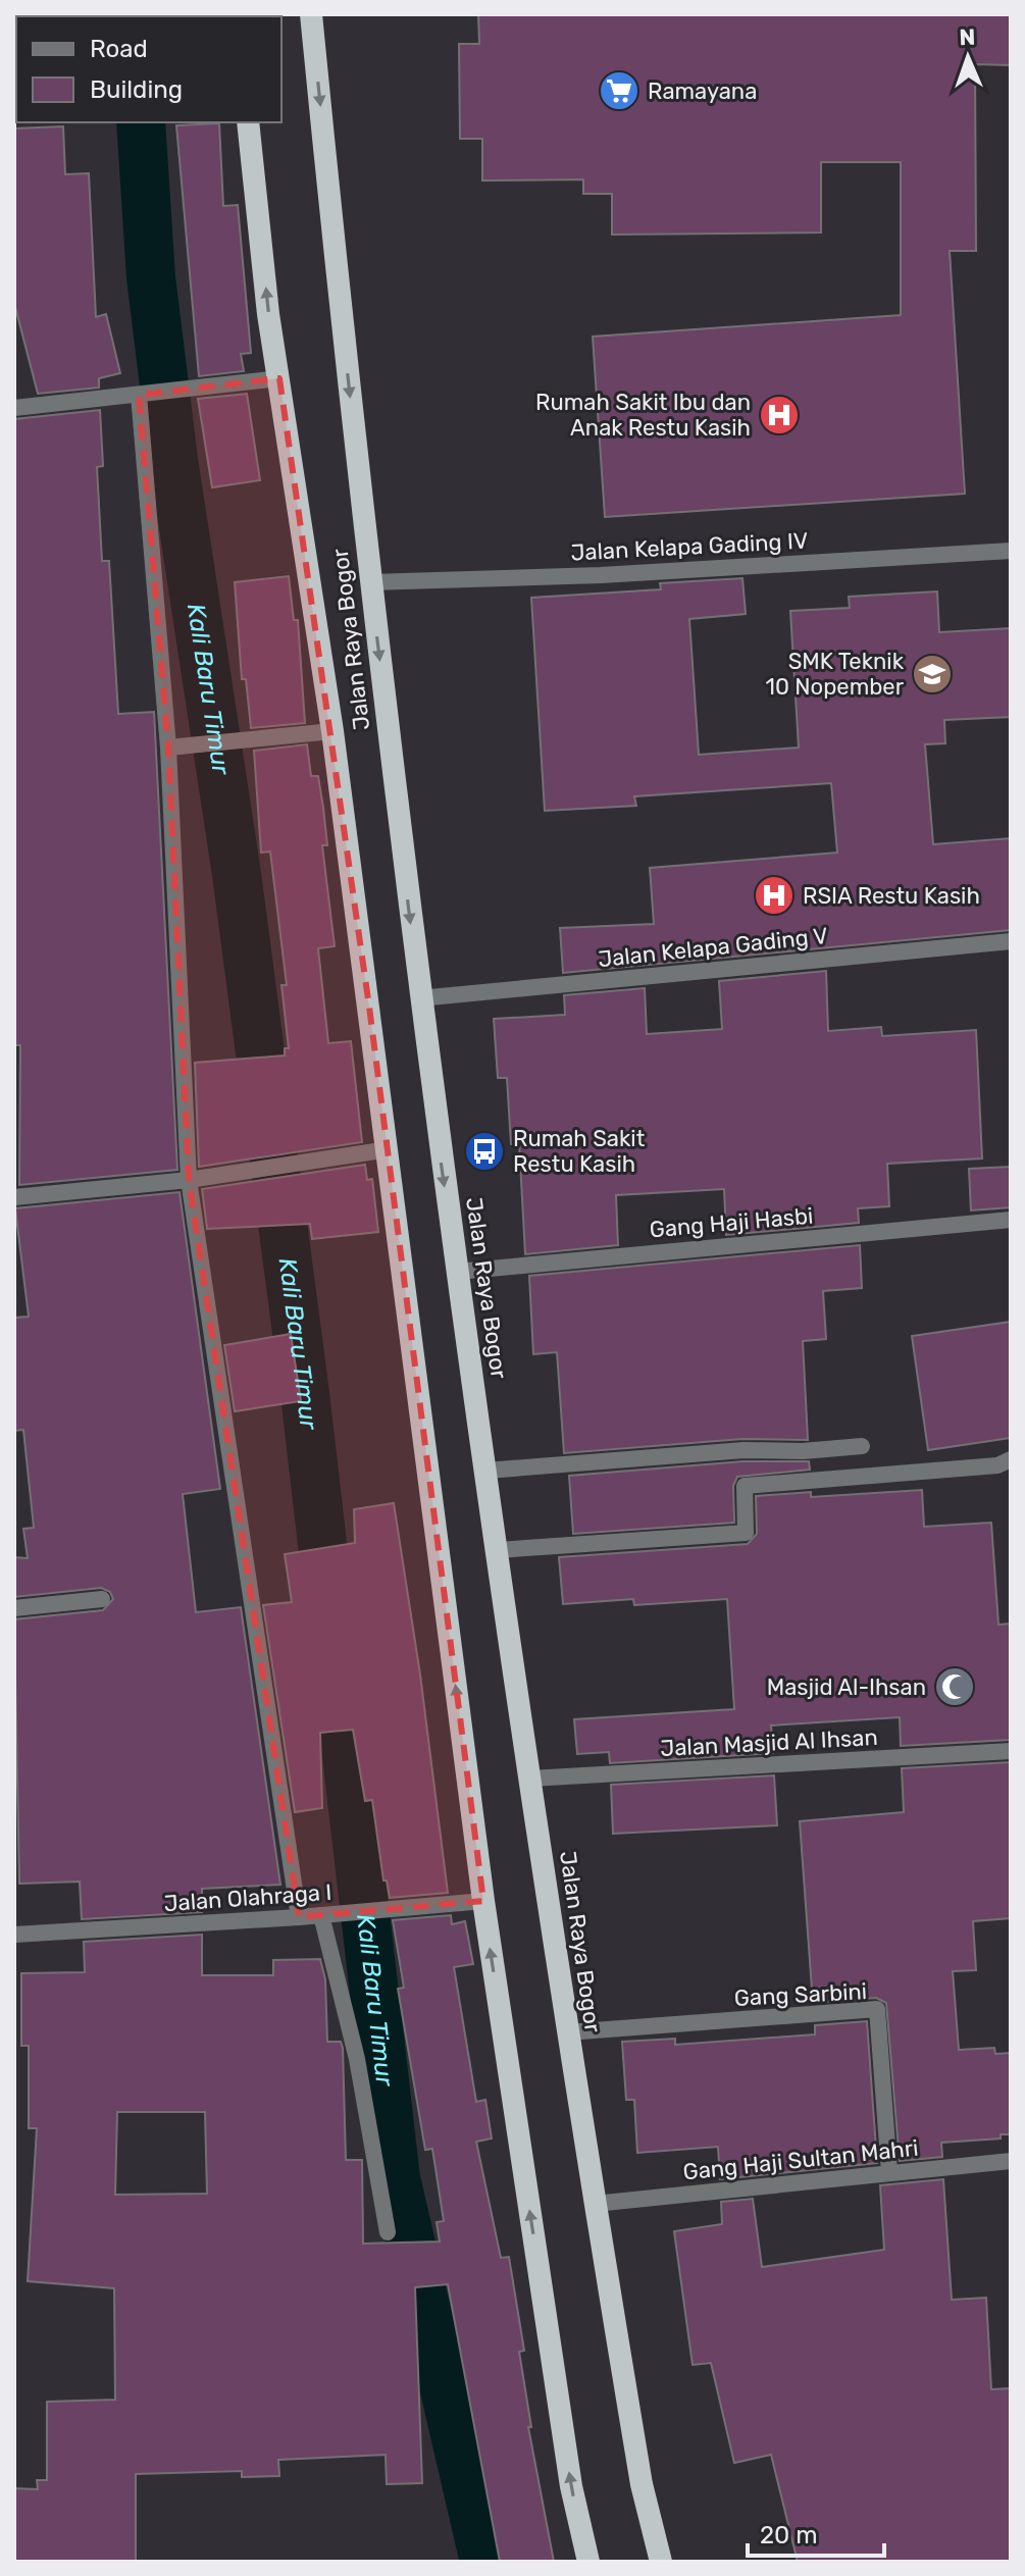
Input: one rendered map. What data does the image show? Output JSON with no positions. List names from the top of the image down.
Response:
{
  "streets": {
    "highway": ["Jalan Raya Bogor"],
    "street": [
      "Jalan Kelapa Gading IV",
      "Jalan Kelapa Gading V",
      "Gang Haji Hasbi",
      "Jalan Masjid Al Ihsan",
      "Jalan Olahraga I",
      "Gang Sarbini",
      "Gang Haji Sultan Mahri"
    ]
  },
  "crossings": [
    ["Jalan Kelapa Gading IV", "Jalan Raya Bogor"],
    ["Jalan Raya Bogor", "Jalan Kelapa Gading V"],
    ["Jalan Raya Bogor", "Gang Haji Hasbi"],
    ["Jalan Raya Bogor", "Jalan Masjid Al Ihsan"],
    ["Jalan Raya Bogor", "Jalan Olahraga I"],
    ["Jalan Raya Bogor", "Gang Sarbini"],
    ["Jalan Raya Bogor", "Gang Haji Sultan Mahri"],
    ["Gang Sarbini", "Gang Haji Sultan Mahri"]
  ],
  "water": ["Kali Baru Timur"],
  "places": {
    "supermarket": ["Ramayana"],
    "hospital": ["Rumah Sakit Ibu dan Anak Restu Kasih", "RSIA Restu Kasih"],
    "school or university": ["SMK Teknik 10 Nopember"],
    "bus stop": ["Rumah Sakit Restu Kasih"],
    "mosque": ["Masjid Al-Ihsan"]
  },
  "legend": ["Road", "Building"],
  "scale_bar": "20 m",
  "north": "top"
}
